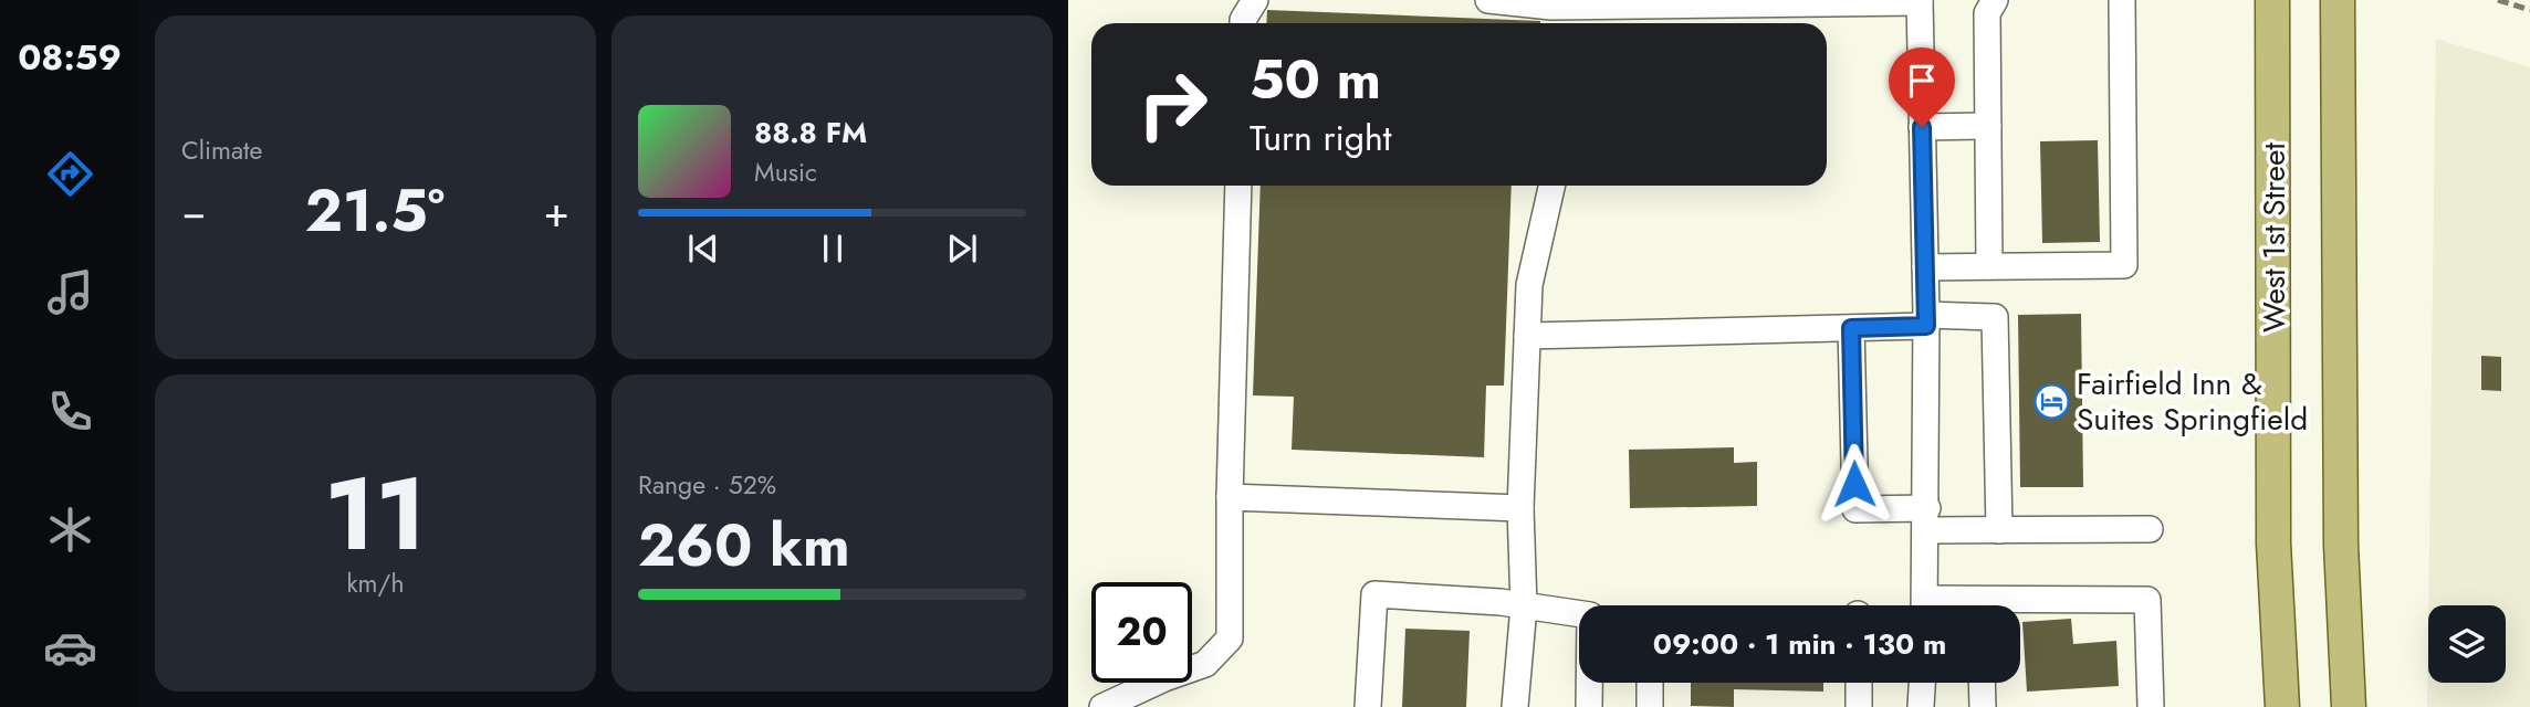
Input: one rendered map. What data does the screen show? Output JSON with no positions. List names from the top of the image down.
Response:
{
  "streets": {
    "main road": ["West 1st Street"]
  },
  "places": {
    "hotel": ["Fairfield Inn & Suites Springfield"]
  },
  "page": {
    "tabs": "08:59",
    "tile": [
      "Climate",
      ["11", "km/h"],
      ["Range · 52%", "260 km"]
    ],
    "turn": ["50 m", "Turn right"],
    "song": ["88.8 FM", "Music"],
    "heat": ["−", "21.5°", "+"],
    "limit": "20",
    "trip": "09:00 · 1 min · 130 m"
  }
}
